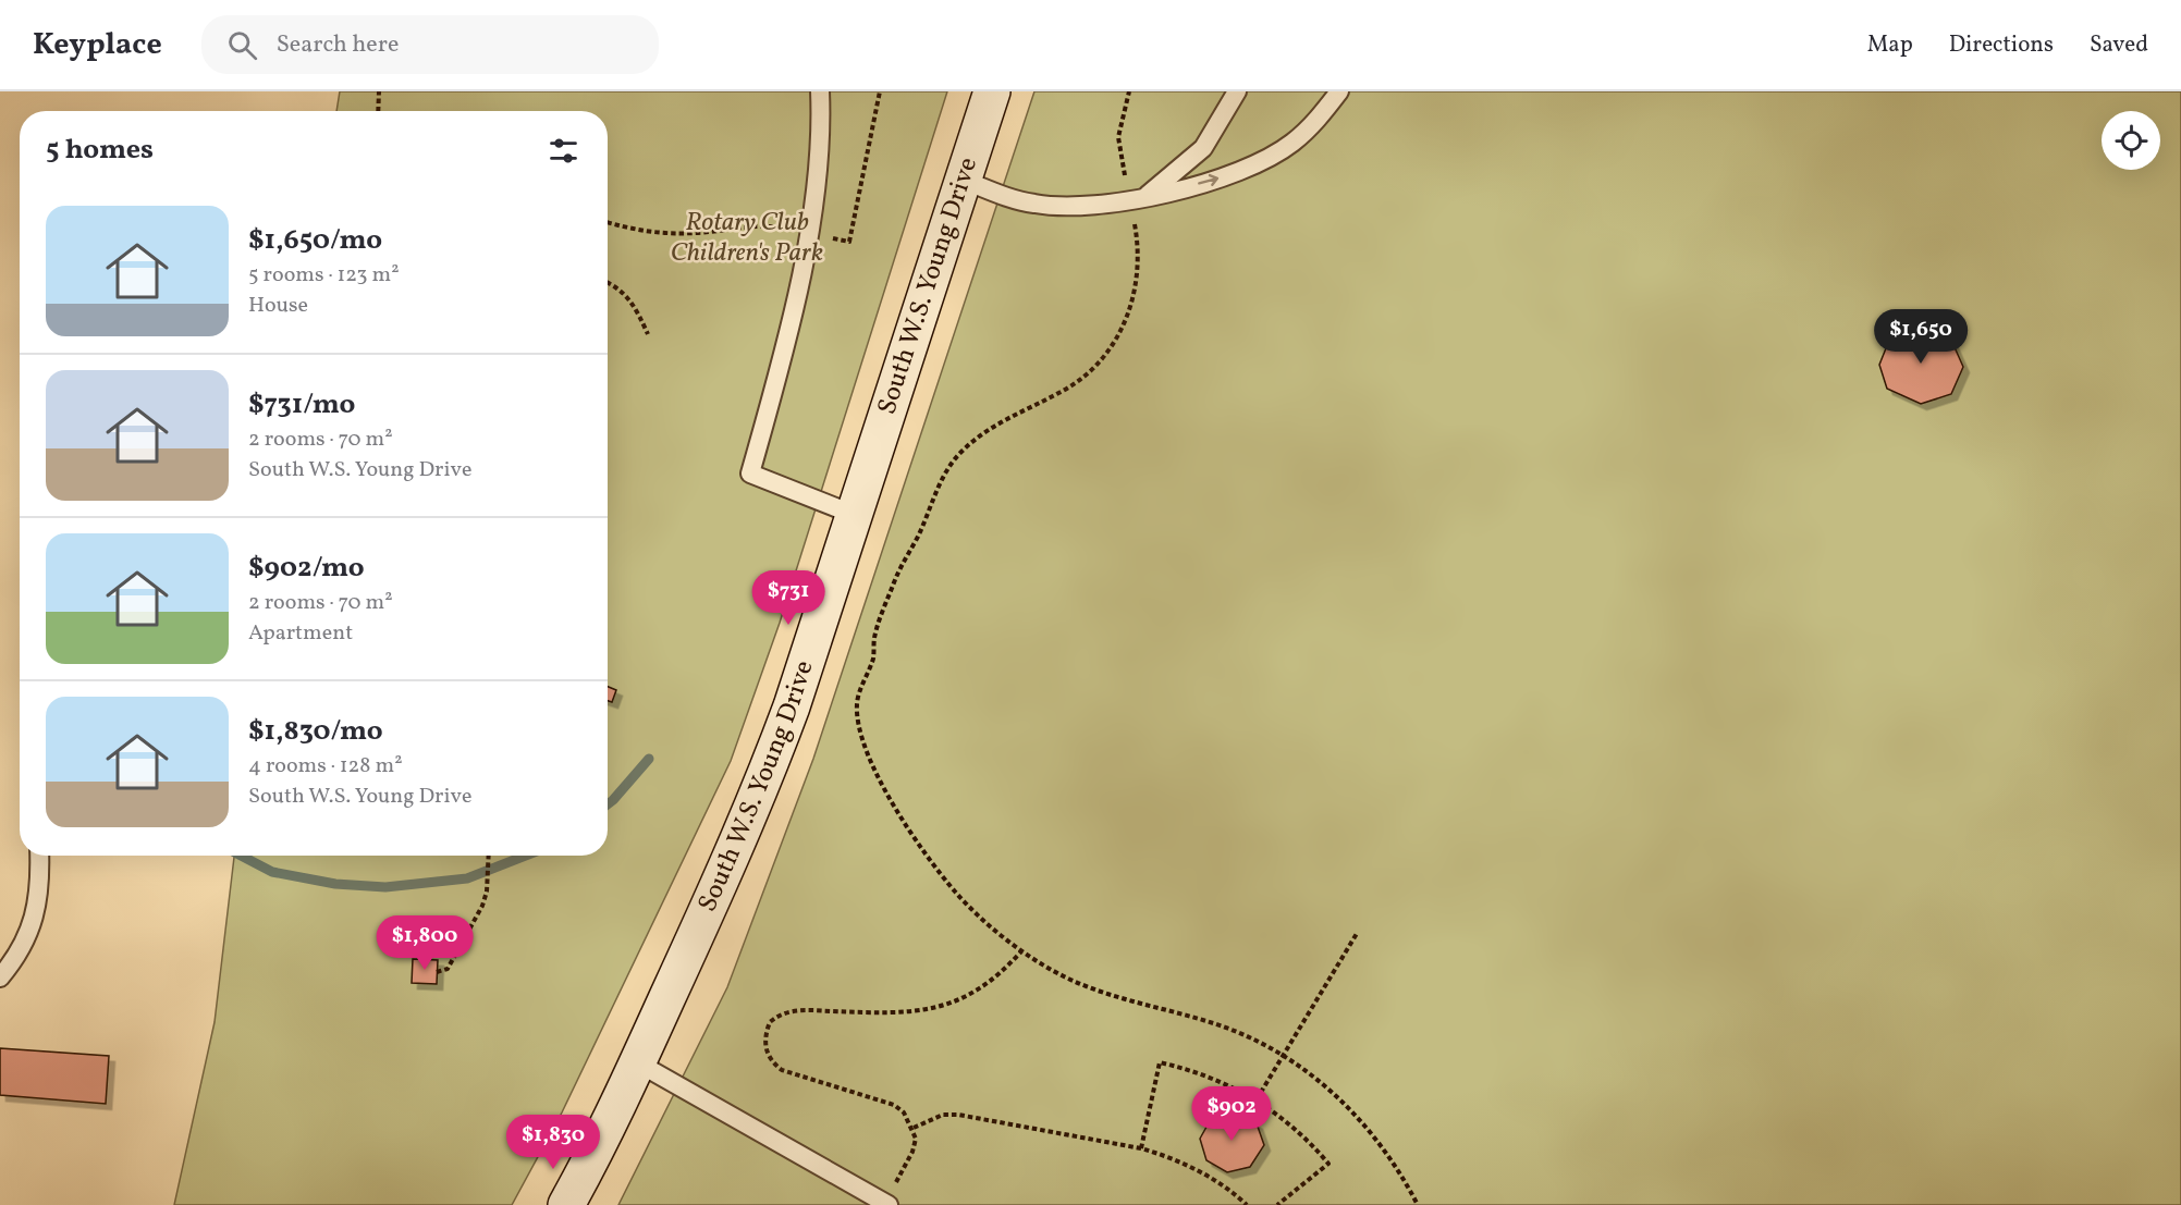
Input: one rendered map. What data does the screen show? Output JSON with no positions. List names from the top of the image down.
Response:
{
  "streets": {
    "main road": ["South W.S. Young Drive"]
  },
  "parks": ["Rotary Club Children's Park"],
  "page": {
    "header": "Keyplace",
    "search": "Search here",
    "nav": ["Map", "Directions", "Saved"],
    "heading": "5 homes",
    "list": [
      {
        "name": "$1,650/mo",
        "note": "5 rooms · 123 m² · House"
      },
      {
        "name": "$731/mo",
        "note": "2 rooms · 70 m² · South W.S. Young Drive"
      },
      {
        "name": "$902/mo",
        "note": "2 rooms · 70 m² · Apartment"
      },
      {
        "name": "$1,830/mo",
        "note": "4 rooms · 128 m² · South W.S. Young Drive"
      }
    ],
    "price": [
      "$1,650",
      "$731",
      "$1,800",
      "$902",
      "$1,830"
    ]
  }
}
